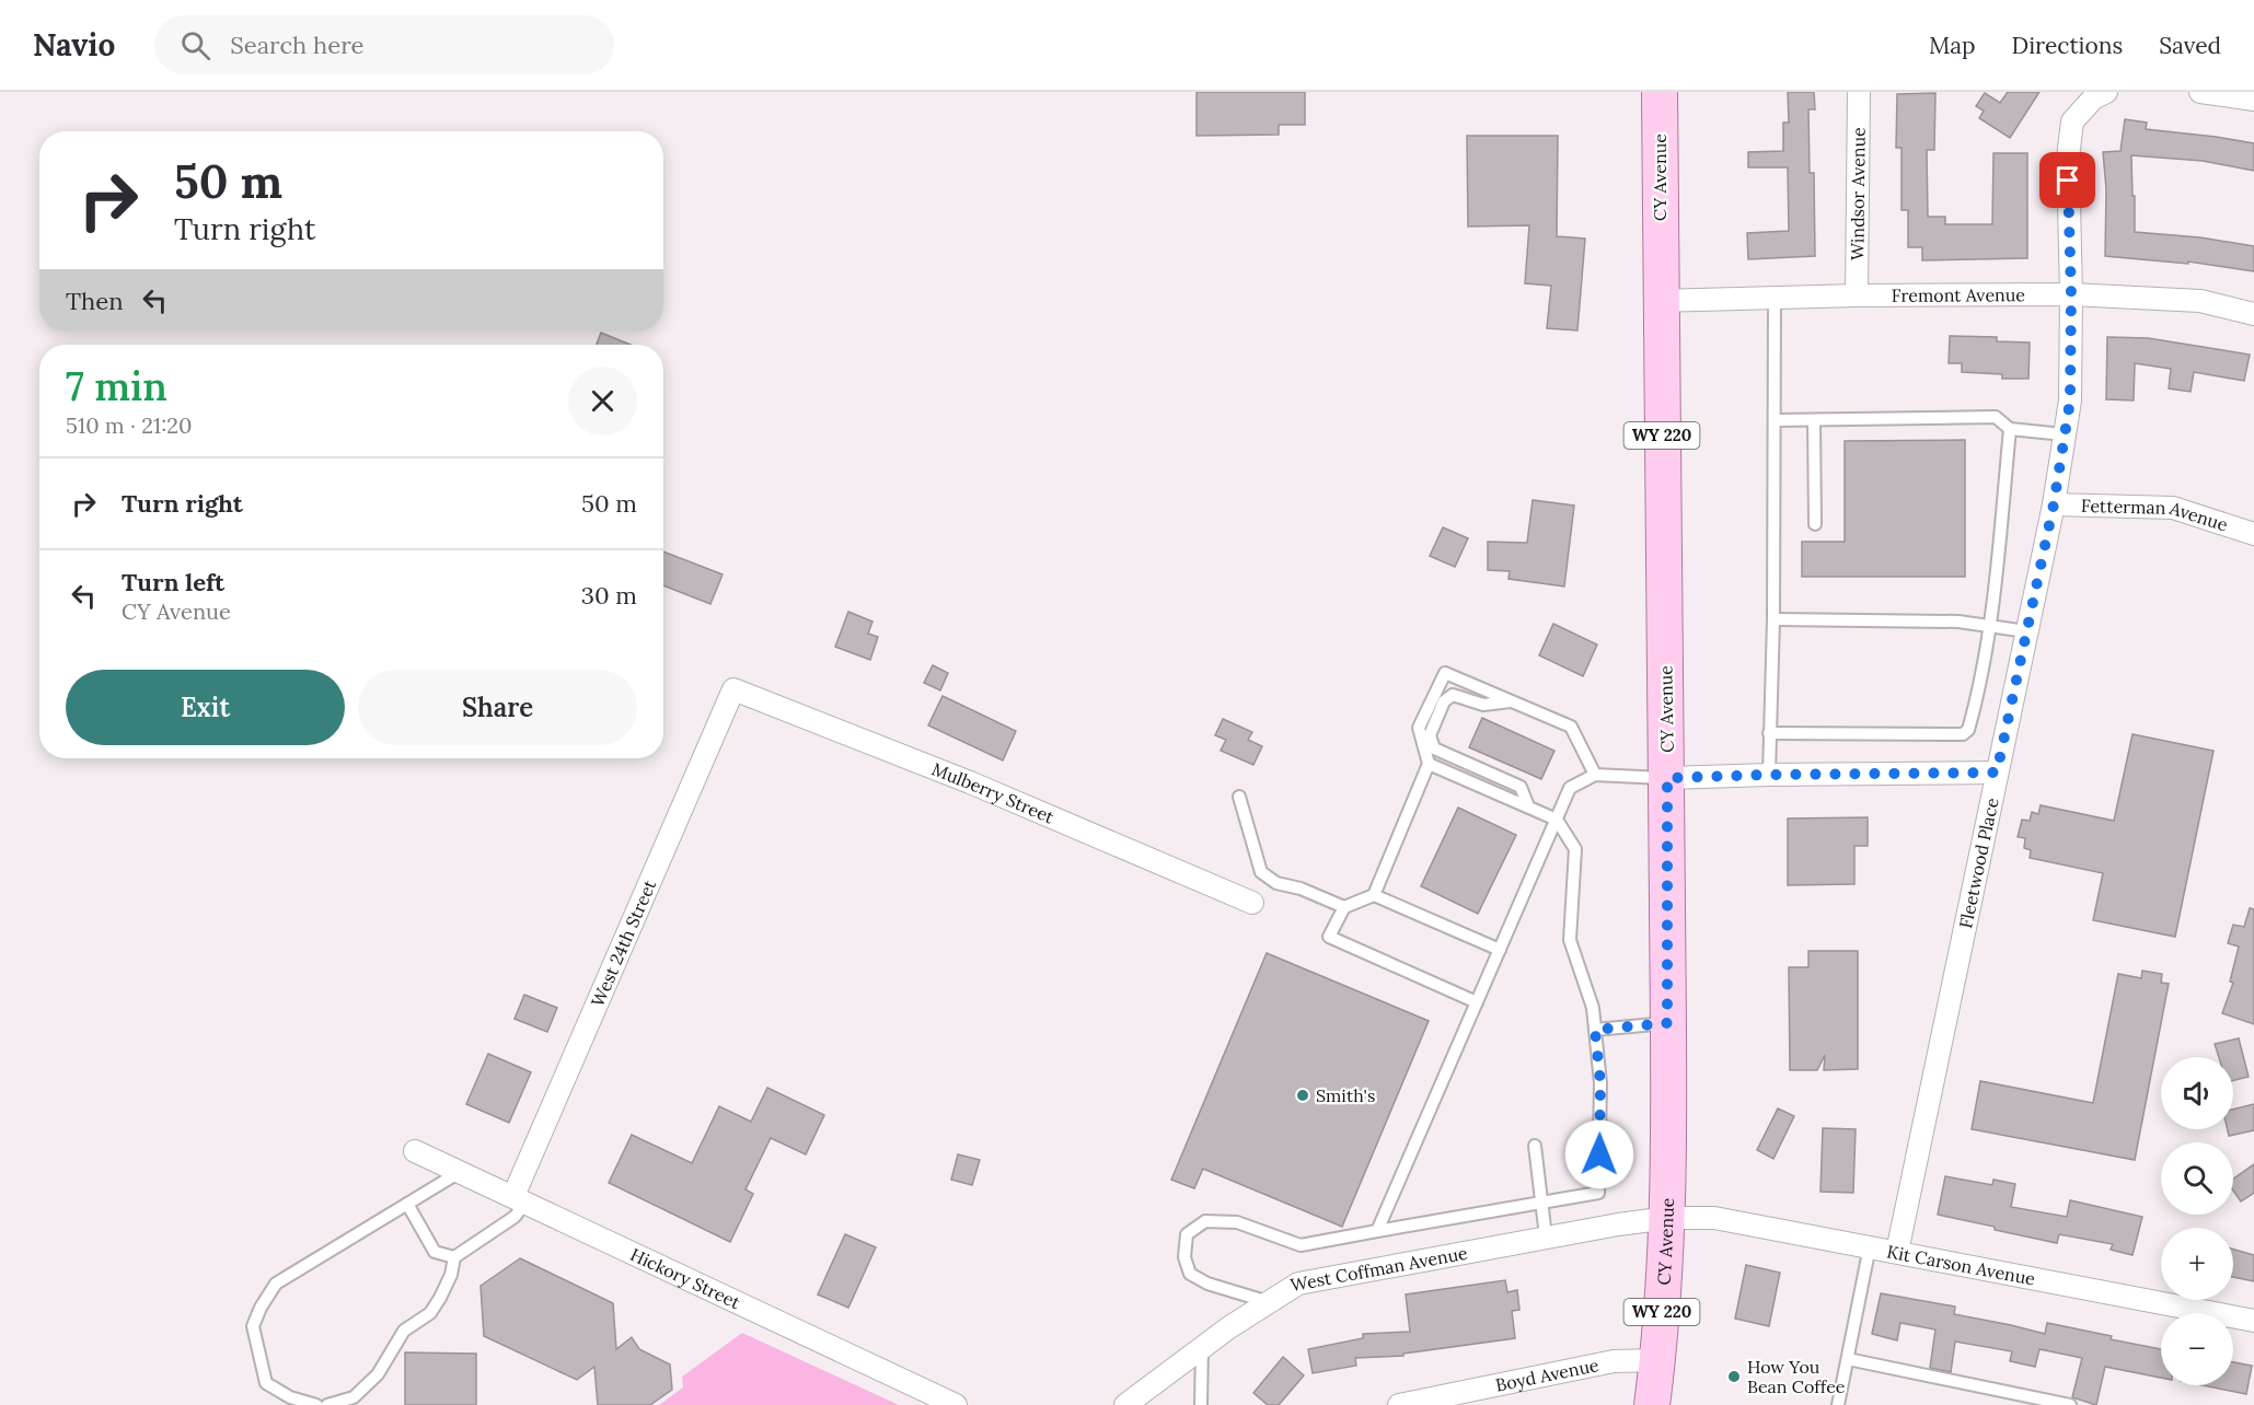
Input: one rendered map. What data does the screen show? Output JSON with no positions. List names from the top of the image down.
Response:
{
  "streets": {
    "main road": ["CY Avenue", "WY 220"],
    "street": [
      "Windsor Avenue",
      "Fremont Avenue",
      "Fetterman Avenue",
      "Mulberry Street",
      "Fleetwood Place",
      "West 24th Street",
      "Kit Carson Avenue",
      "West Coffman Avenue",
      "Hickory Street",
      "Boyd Avenue"
    ]
  },
  "crossings": [
    ["CY Avenue", "Fremont Avenue"],
    ["CY Avenue", "Kit Carson Avenue"],
    ["CY Avenue", "West Coffman Avenue"],
    ["CY Avenue", "Boyd Avenue"],
    ["Windsor Avenue", "Fremont Avenue"],
    ["Fremont Avenue", "Fleetwood Place"],
    ["Fetterman Avenue", "Fleetwood Place"],
    ["Mulberry Street", "West 24th Street"],
    ["Fleetwood Place", "Kit Carson Avenue"],
    ["West 24th Street", "Hickory Street"],
    ["Kit Carson Avenue", "West Coffman Avenue"]
  ],
  "places": ["Smith's", "How You Bean Coffee"],
  "page": {
    "header": "Navio",
    "search": "Search here",
    "nav": ["Map", "Directions", "Saved"],
    "turn": ["50 m", "Turn right"],
    "then": "Then",
    "heading": ["7 min", "510 m · 21:20"],
    "list": [
      {
        "name": "Turn right",
        "value": "50 m"
      },
      {
        "name": "Turn left",
        "note": "CY Avenue",
        "value": "30 m"
      }
    ],
    "buttons": ["Exit", "Share"],
    "map_buttons": ["+", "−"]
  }
}
